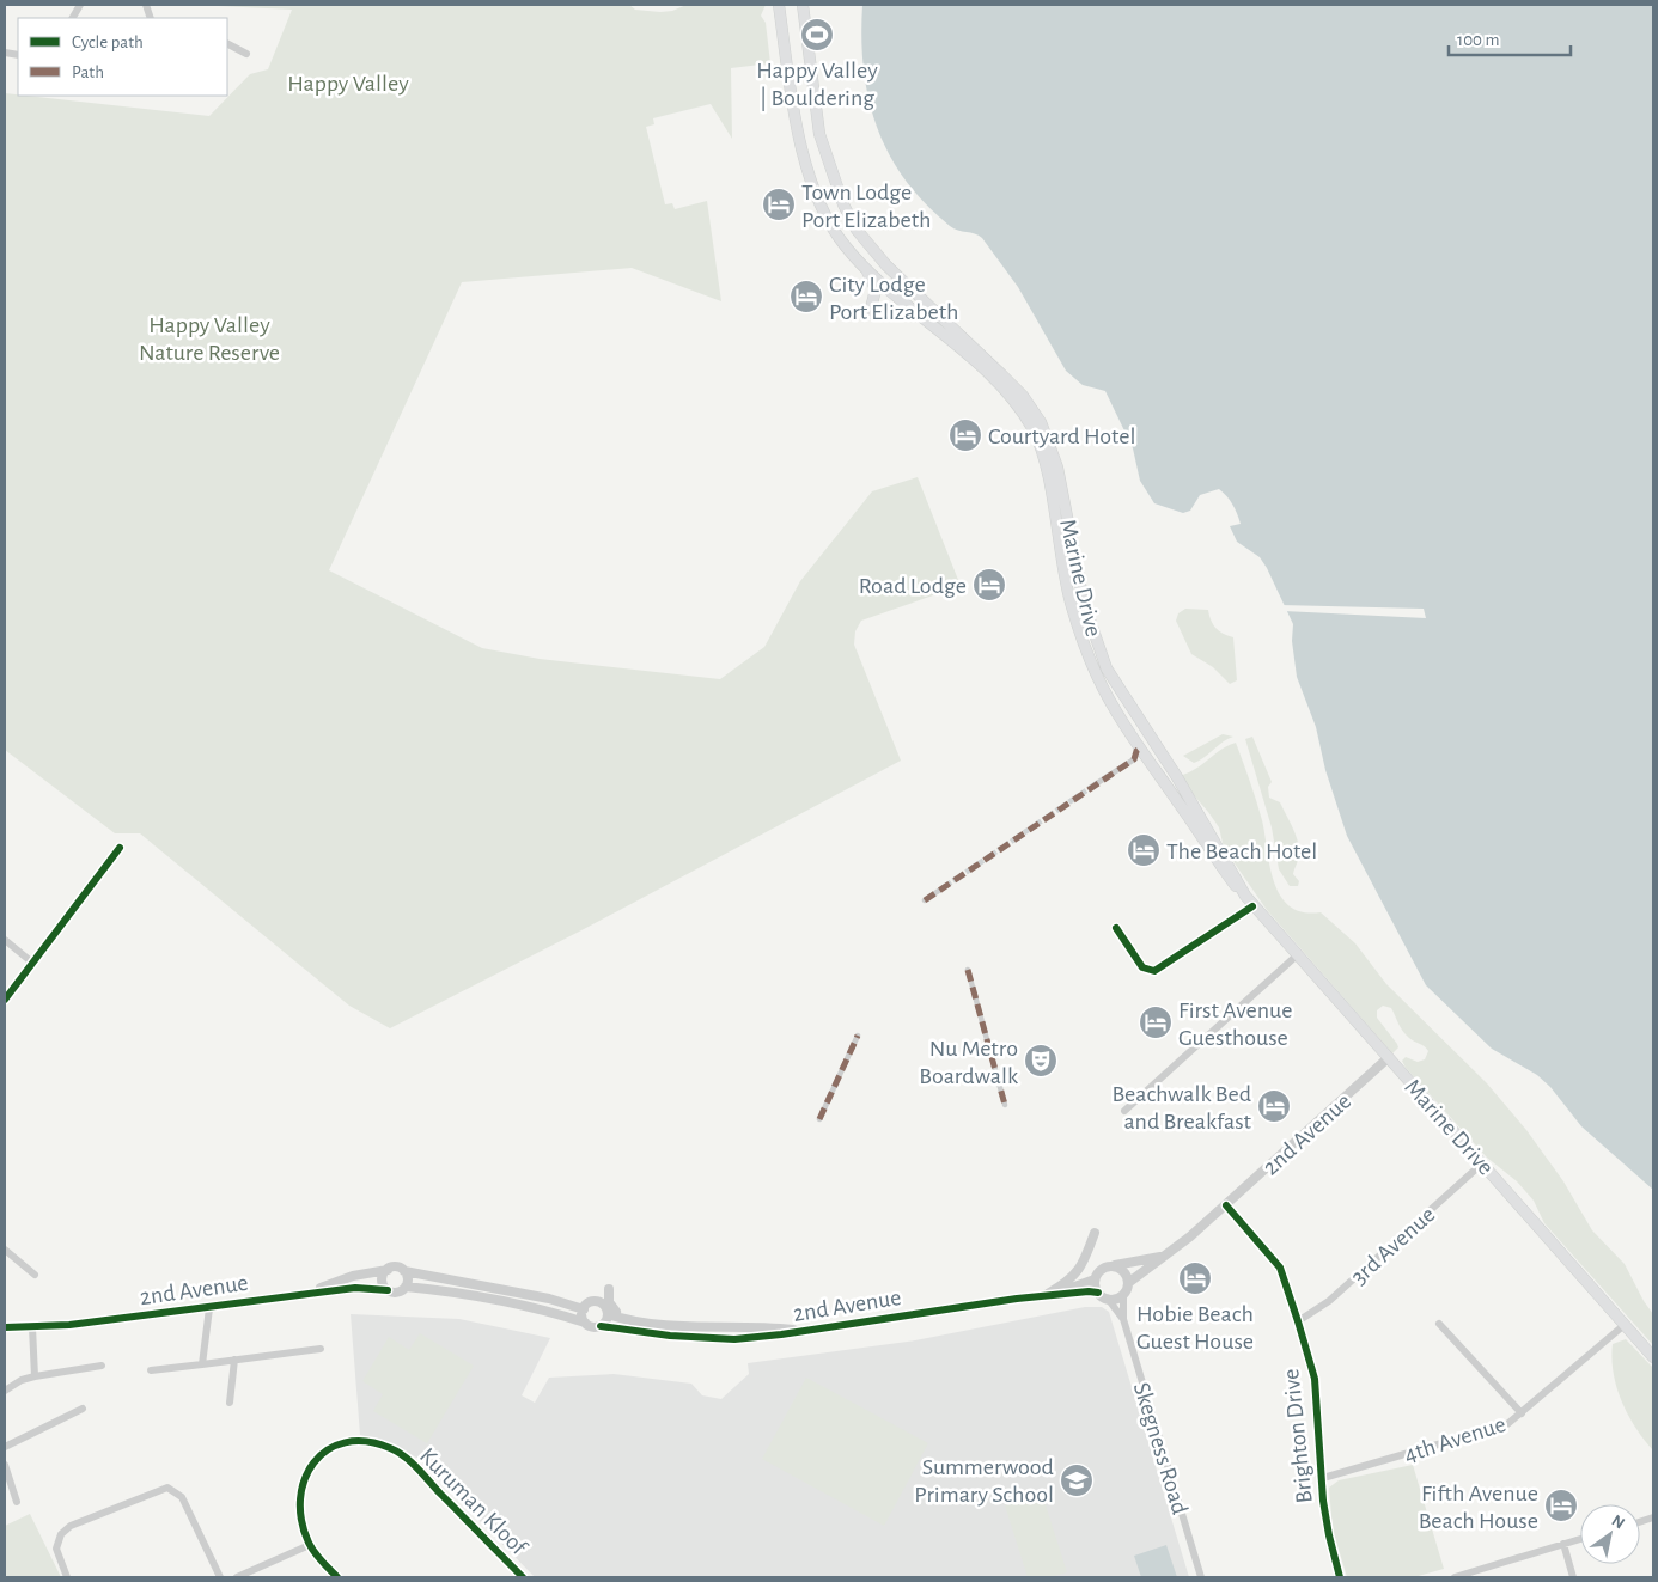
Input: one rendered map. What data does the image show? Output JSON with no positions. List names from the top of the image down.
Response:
{
  "streets": {
    "main road": ["Marine Drive"],
    "street": [
      "2nd Avenue",
      "3rd Avenue",
      "Brighton Drive",
      "4th Avenue",
      "Skegness Road",
      "Kuruman Kloof"
    ]
  },
  "crossings": [
    ["Marine Drive", "2nd Avenue"],
    ["Marine Drive", "3rd Avenue"],
    ["Marine Drive", "4th Avenue"],
    ["2nd Avenue", "Brighton Drive"],
    ["2nd Avenue", "Skegness Road"],
    ["3rd Avenue", "Brighton Drive"],
    ["Brighton Drive", "4th Avenue"]
  ],
  "parks": ["Happy Valley", "Happy Valley Nature Reserve"],
  "places": {
    "sports": ["Happy Valley | Bouldering"],
    "hotel": [
      "Town Lodge Port Elizabeth",
      "City Lodge Port Elizabeth",
      "Courtyard Hotel",
      "Road Lodge",
      "The Beach Hotel",
      "First Avenue Guesthouse",
      "Beachwalk Bed and Breakfast",
      "Hobie Beach Guest House",
      "Fifth Avenue Beach House"
    ],
    "theatre": ["Nu Metro Boardwalk"],
    "school or university": ["Summerwood Primary School"]
  },
  "legend": ["Cycle path", "Path"],
  "scale_bar": "100 m",
  "north": "top right"
}
